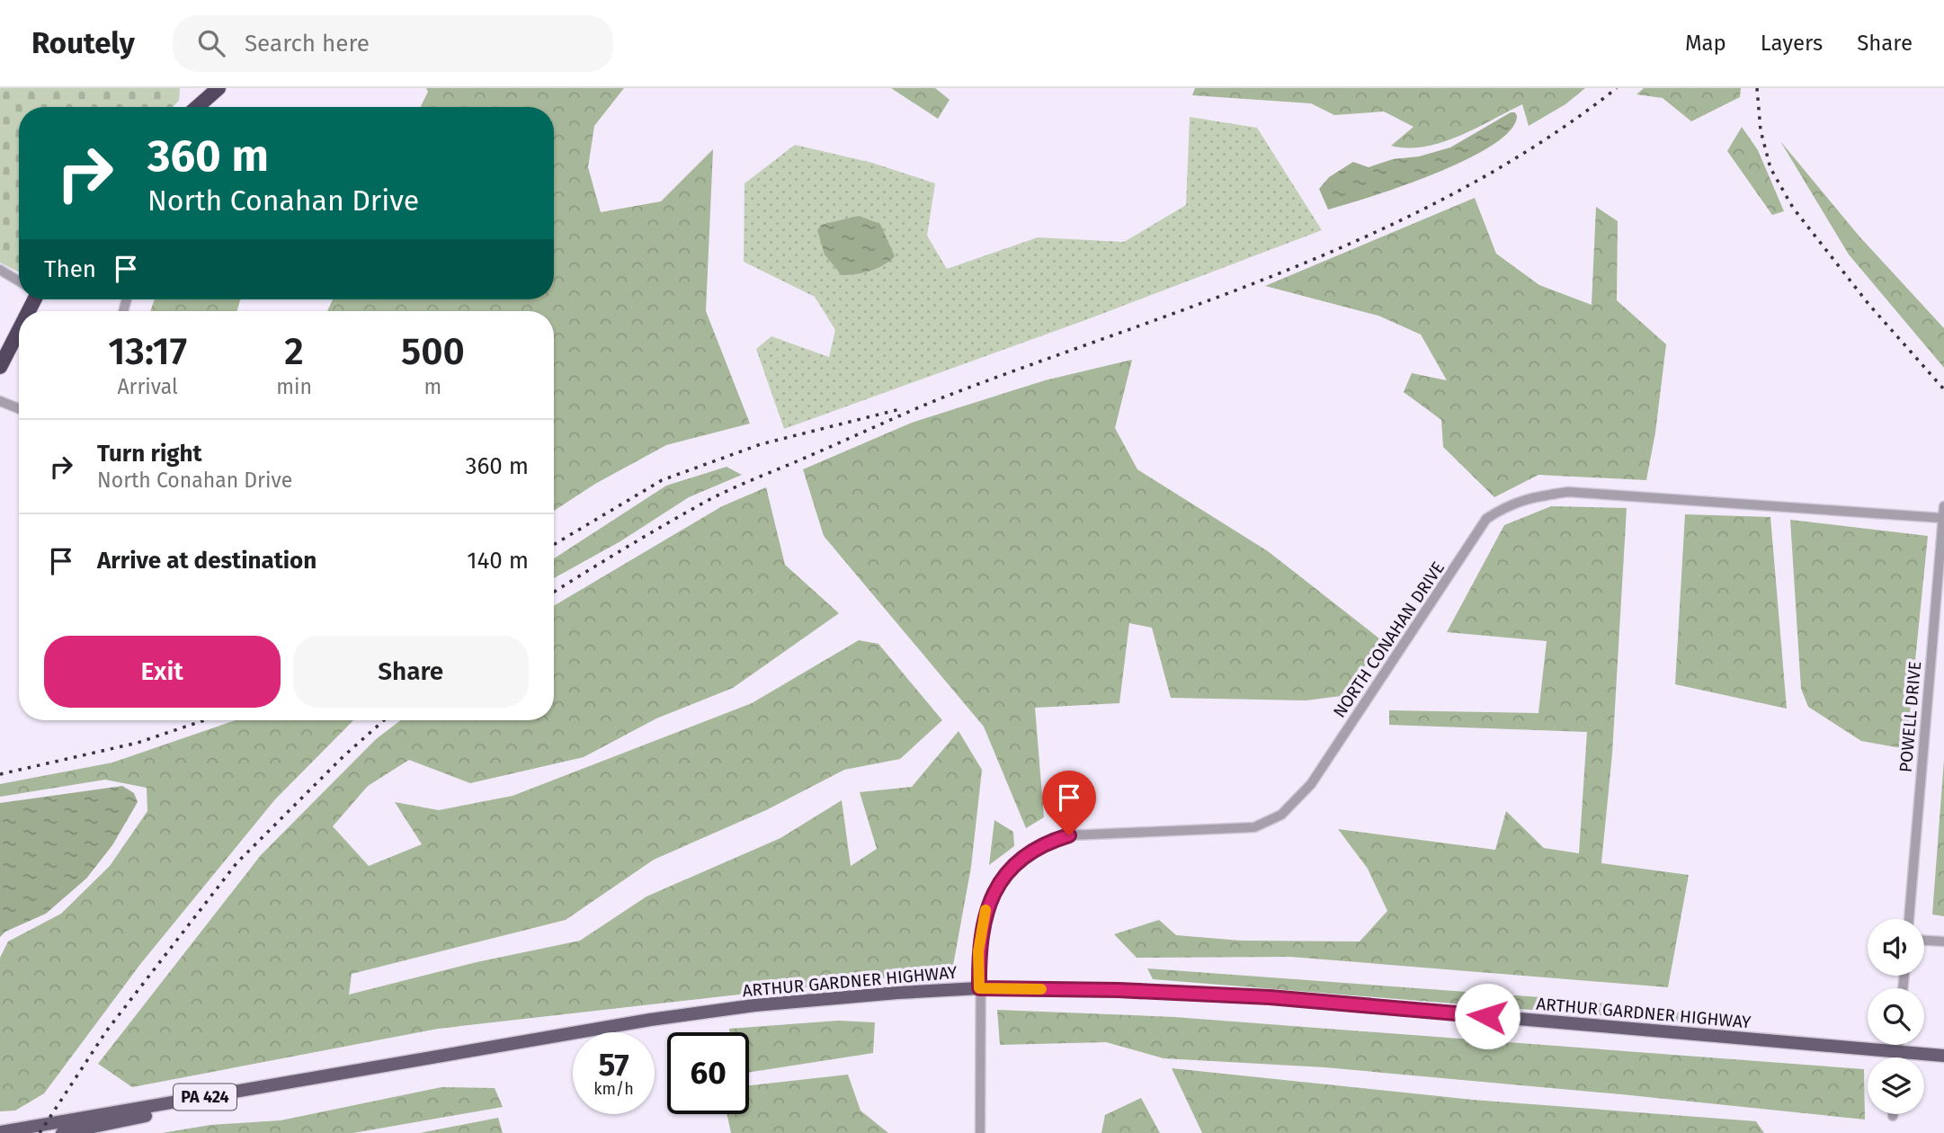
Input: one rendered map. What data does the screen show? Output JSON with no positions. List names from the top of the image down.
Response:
{
  "streets": {
    "main road": ["ARTHUR GARDNER HIGHWAY", "PA 424"],
    "street": ["NORTH CONAHAN DRIVE", "POWELL DRIVE"]
  },
  "crossings": [
    ["NORTH CONAHAN DRIVE", "POWELL DRIVE"],
    ["NORTH CONAHAN DRIVE", "ARTHUR GARDNER HIGHWAY"]
  ],
  "page": {
    "header": "Routely",
    "search": "Search here",
    "nav": ["Map", "Layers", "Share"],
    "turn": ["360 m", "North Conahan Drive"],
    "then": "Then",
    "eta": [
      "13:17",
      "Arrival",
      "2",
      "min",
      "500",
      "m"
    ],
    "list": [
      {
        "name": "Turn right",
        "note": "North Conahan Drive",
        "value": "360 m"
      },
      {
        "name": "Arrive at destination",
        "value": "140 m"
      }
    ],
    "buttons": ["Exit", "Share"],
    "speed": "57 km/h",
    "limit": "60"
  }
}
